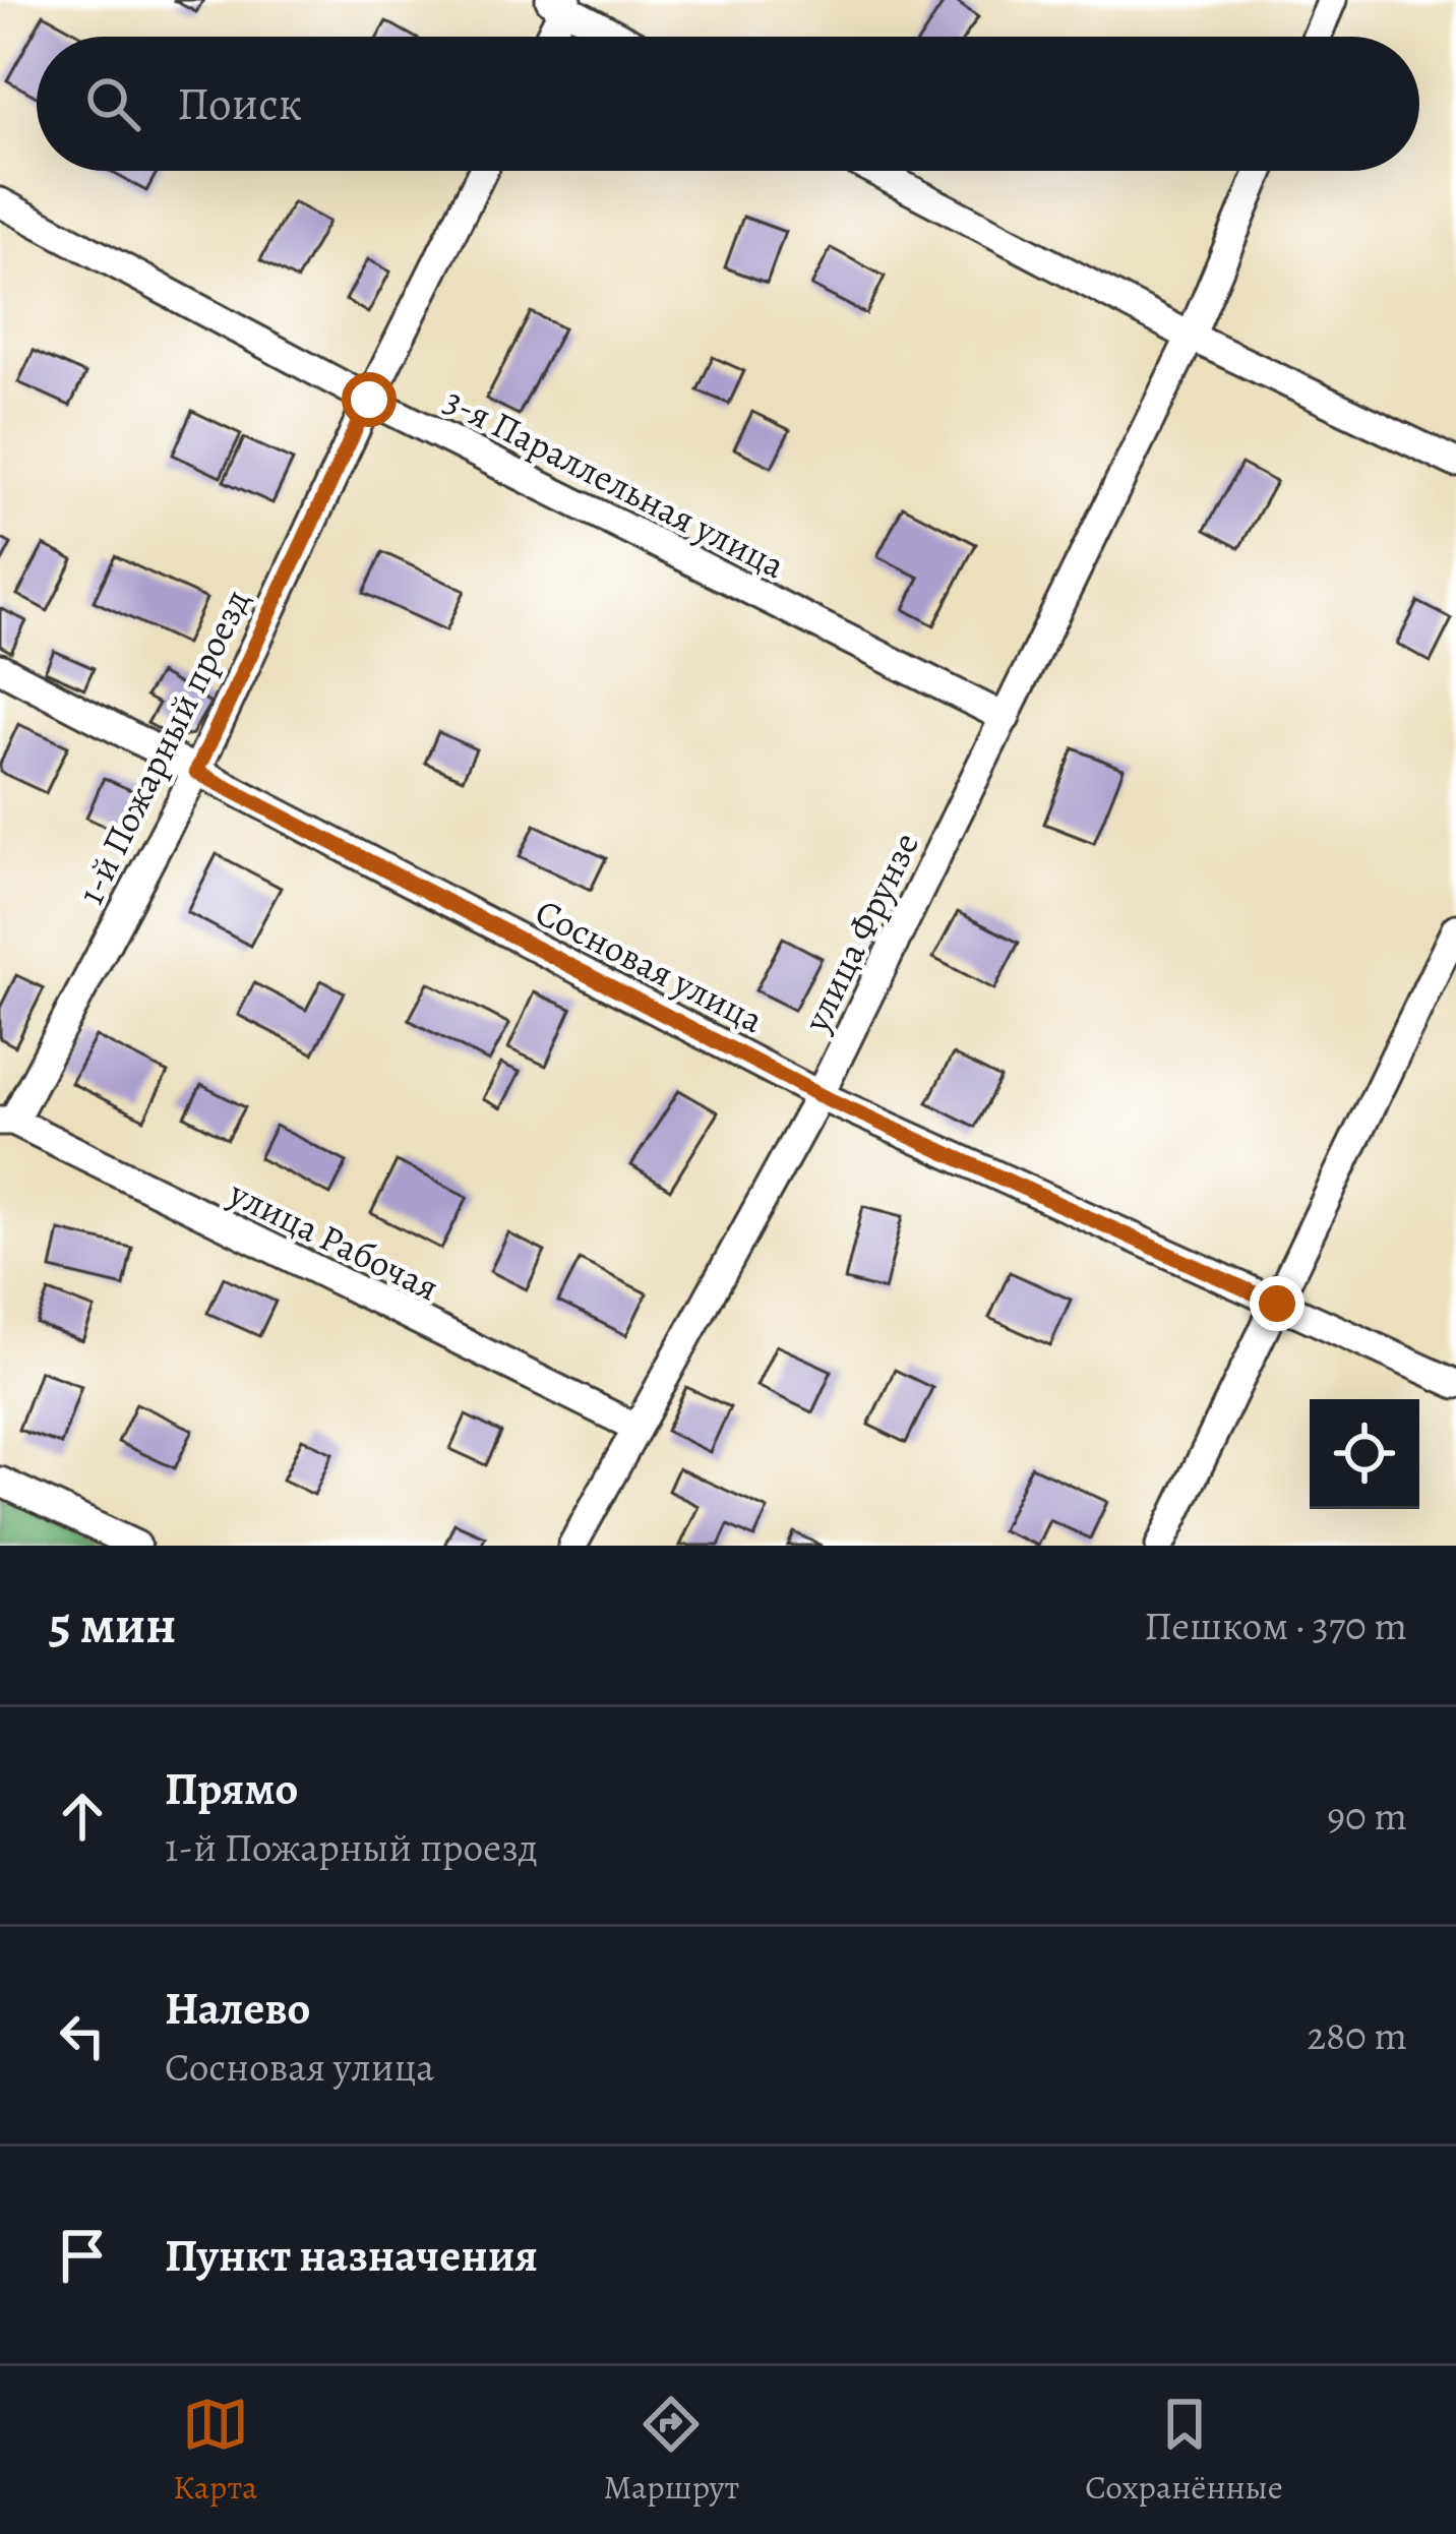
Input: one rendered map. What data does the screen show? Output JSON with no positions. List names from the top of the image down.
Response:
{
  "streets": {
    "street": [
      "3-я Параллельная улица",
      "1-й Пожарный проезд",
      "улица Фрунзе",
      "Сосновая улица",
      "улица Рабочая"
    ]
  },
  "crossings": [
    ["3-я Параллельная улица", "1-й Пожарный проезд"],
    ["3-я Параллельная улица", "улица Фрунзе"],
    ["1-й Пожарный проезд", "Сосновая улица"],
    ["1-й Пожарный проезд", "улица Рабочая"],
    ["улица Фрунзе", "Сосновая улица"],
    ["улица Фрунзе", "улица Рабочая"]
  ],
  "page": {
    "search": "Поиск",
    "heading": ["5 мин", "Пешком · 370 m"],
    "list": [
      ["Прямо", "1-й Пожарный проезд", "90 m"],
      ["Налево", "Сосновая улица", "280 m"],
      "Пункт назначения"
    ],
    "nav": ["Карта", "Маршрут", "Сохранённые"]
  }
}
